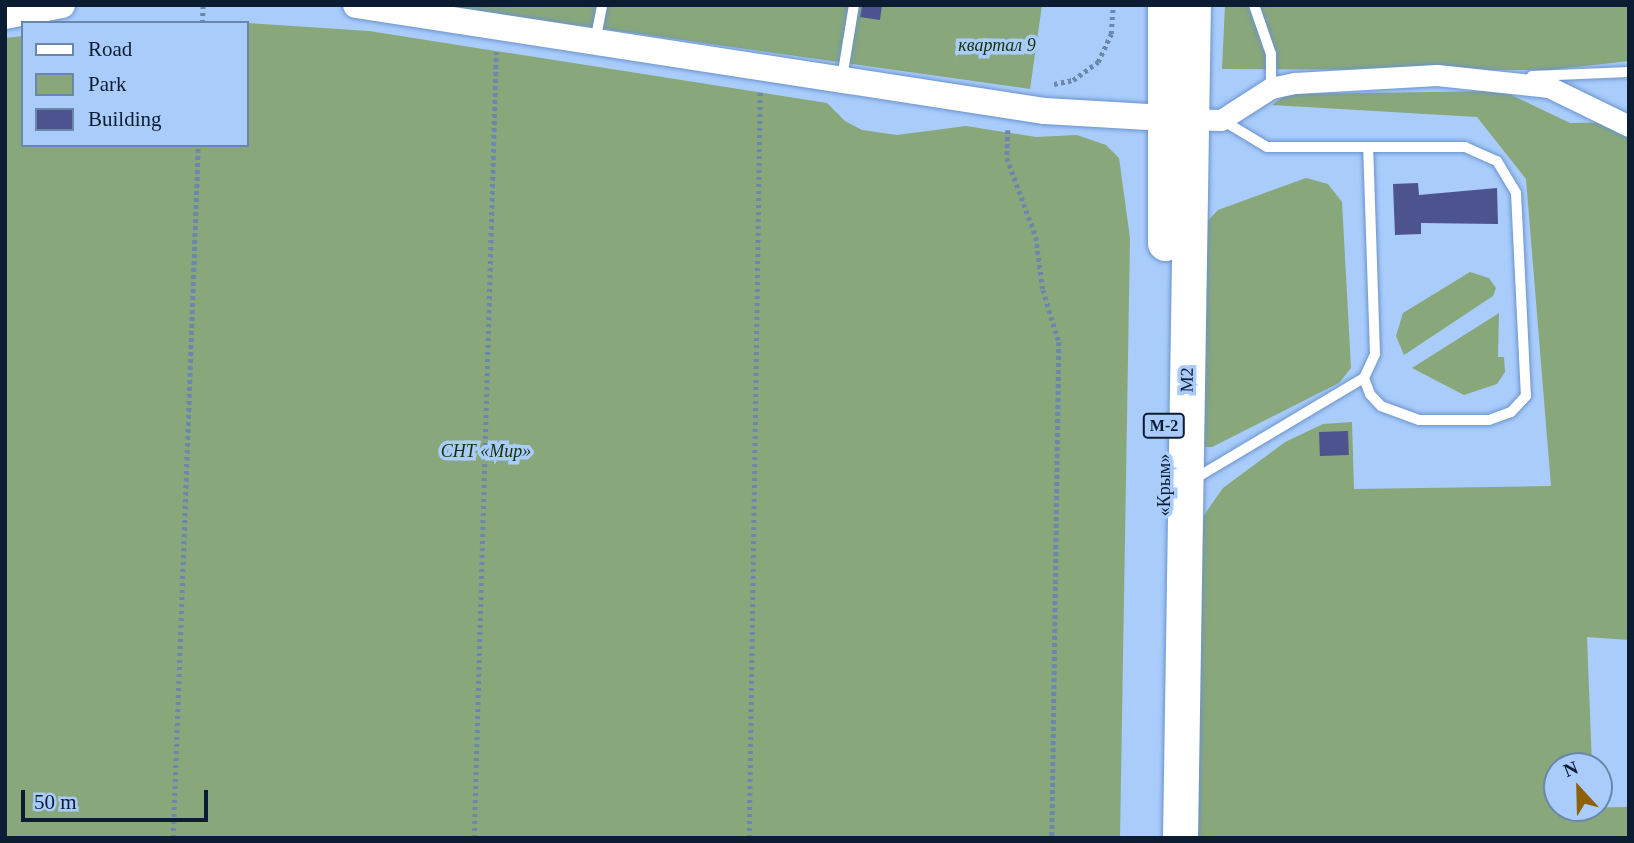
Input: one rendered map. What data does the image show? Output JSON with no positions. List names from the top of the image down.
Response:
{
  "streets": {
    "highway": ["М2", "М-2", "«Крым»"]
  },
  "crossings": [
    ["М2", "«Крым»"]
  ],
  "parks": ["квартал 9", "СНТ «Мир»"],
  "legend": ["Road", "Park", "Building"],
  "scale_bar": "50 m",
  "north": "top"
}
